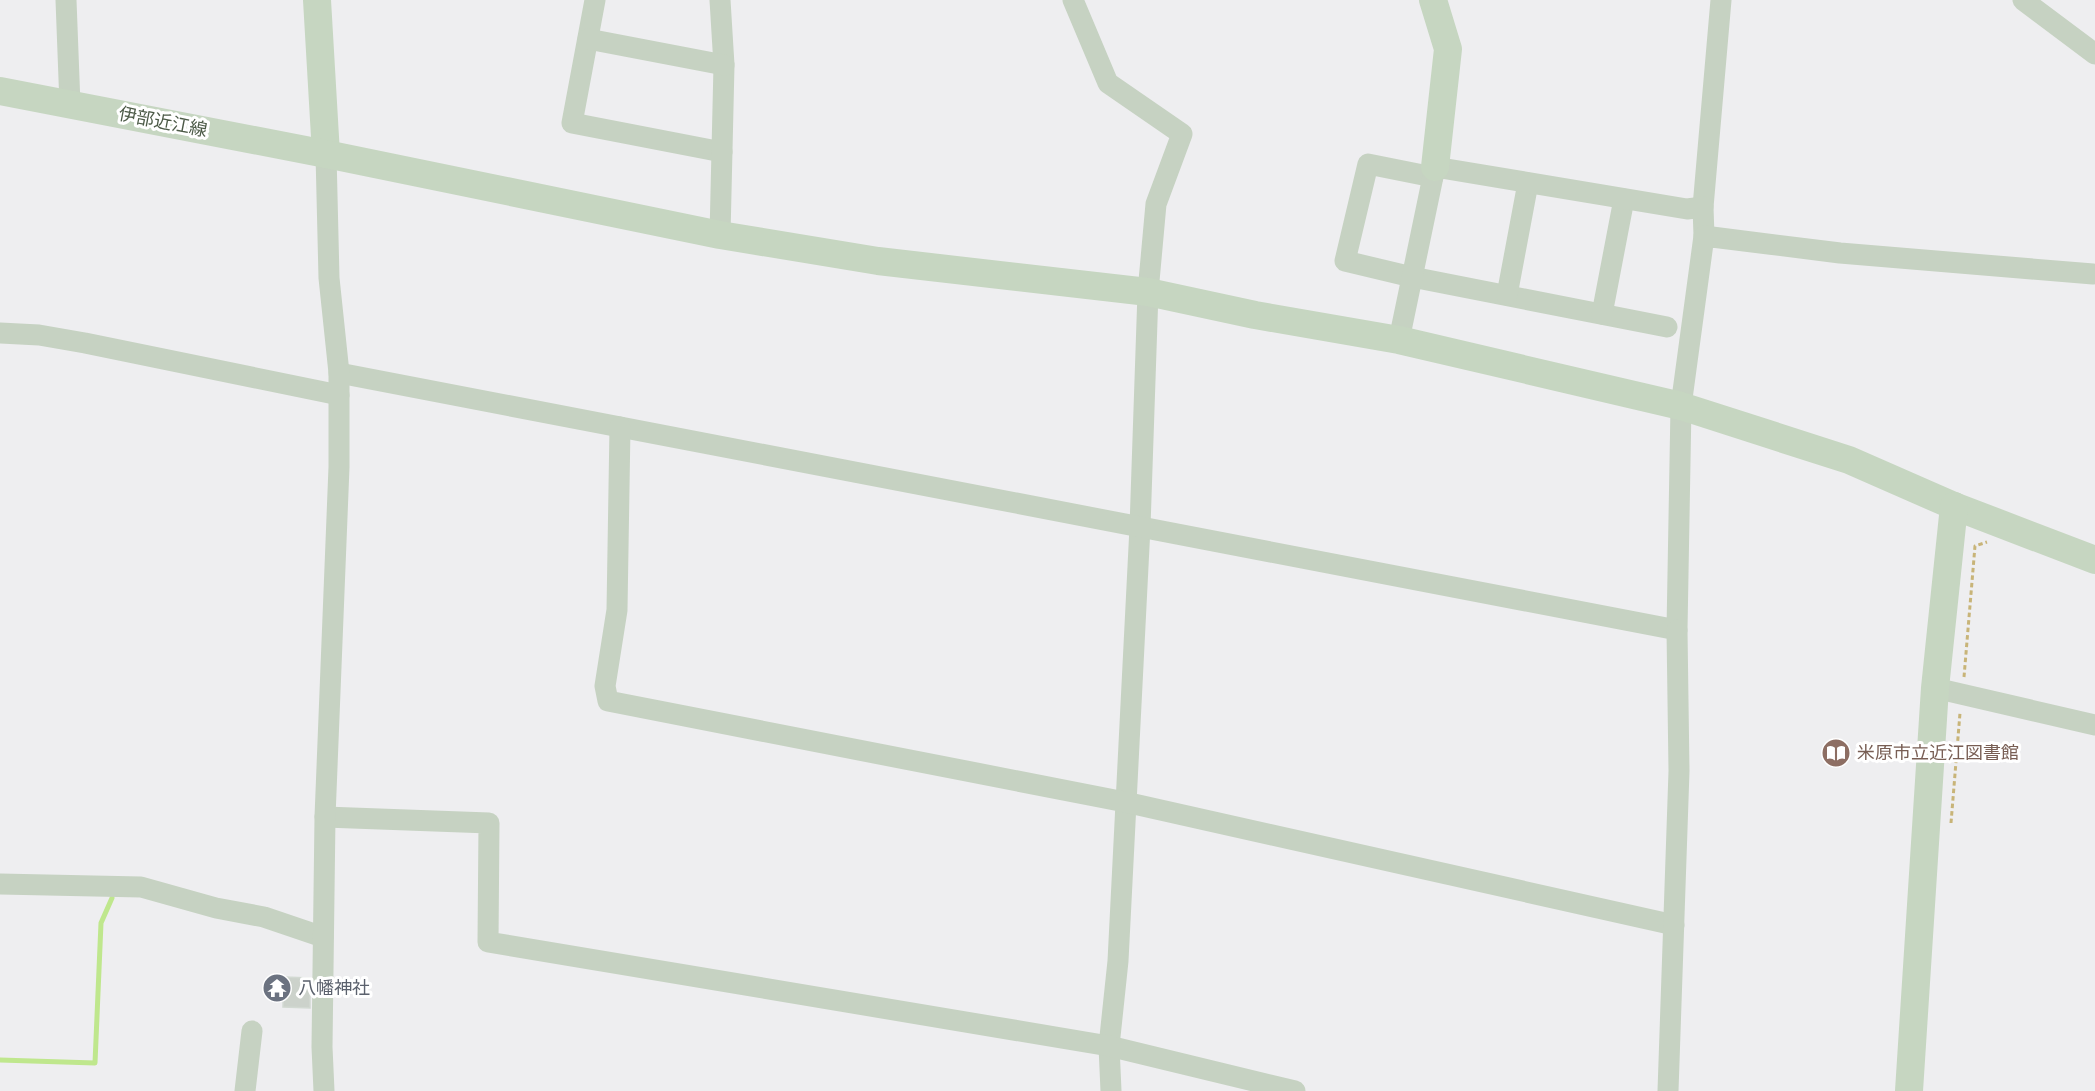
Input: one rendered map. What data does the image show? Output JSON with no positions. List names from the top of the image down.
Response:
{
  "streets": {
    "street": ["伊部近江線"]
  },
  "places": {
    "library": ["米原市立近江図書館"],
    "temple": ["八幡神社"]
  }
}
